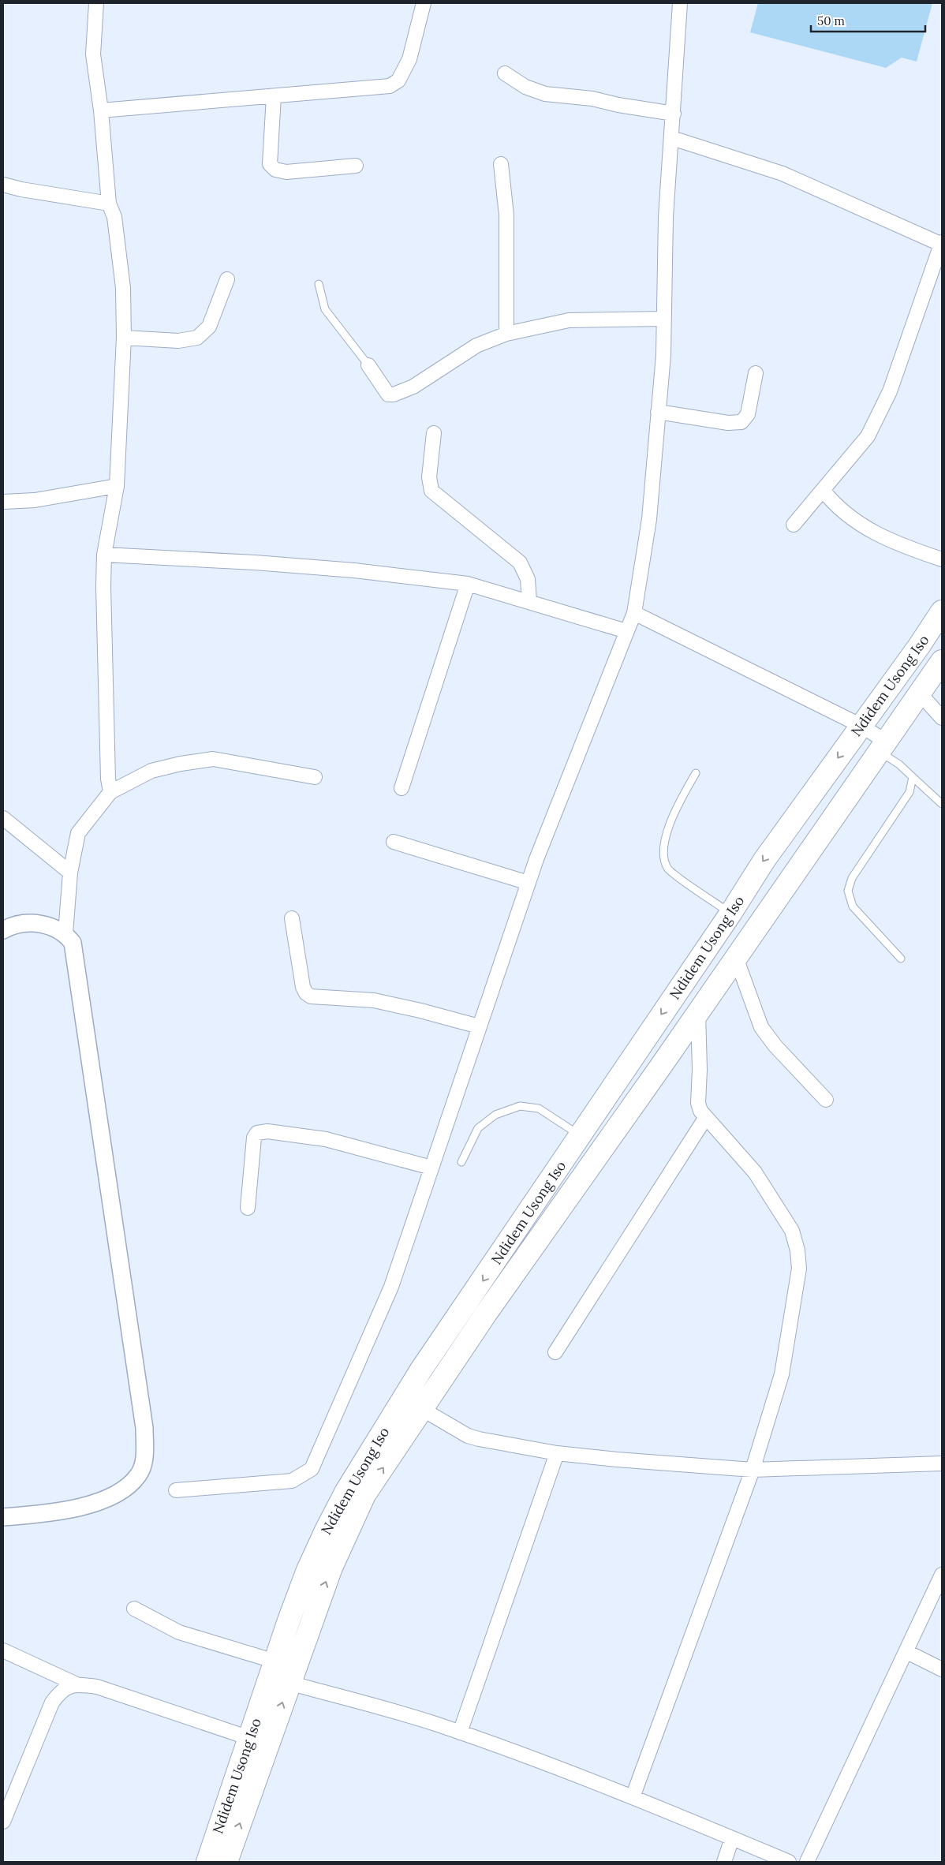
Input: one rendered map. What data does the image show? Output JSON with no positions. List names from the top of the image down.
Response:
{
  "streets": {
    "highway": ["Ndidem Usong Iso"]
  },
  "scale_bar": "50 m"
}
